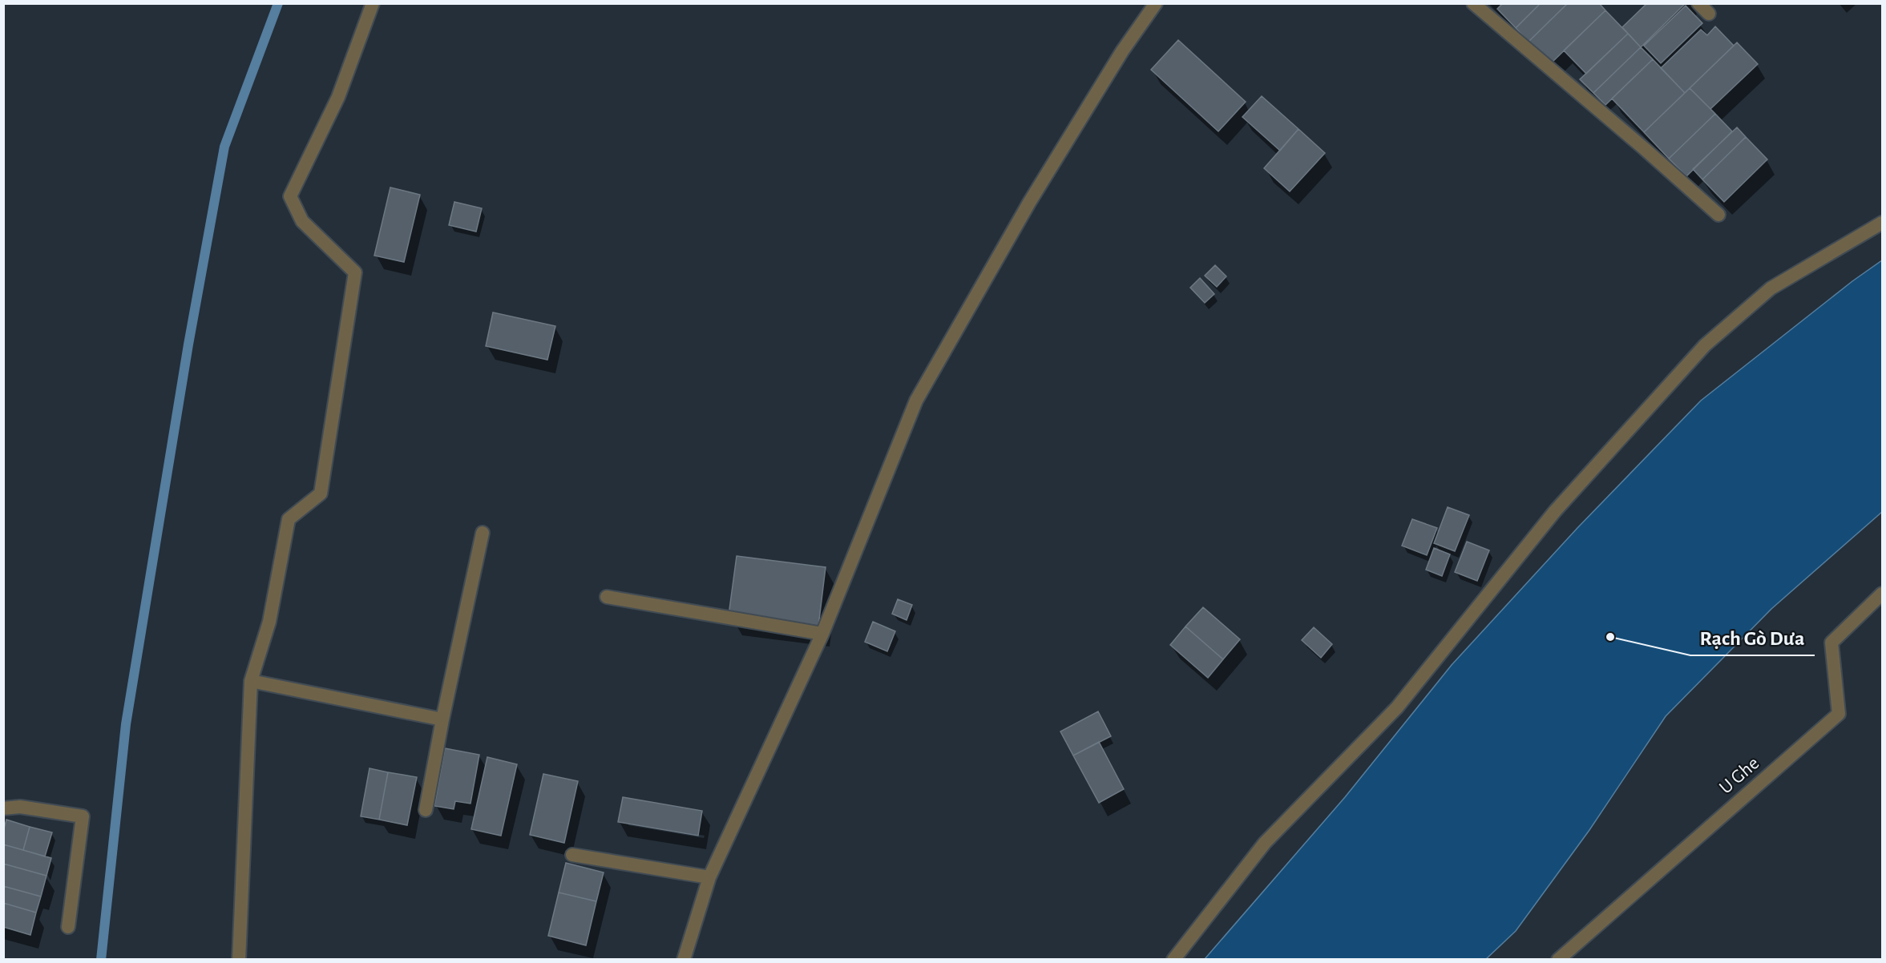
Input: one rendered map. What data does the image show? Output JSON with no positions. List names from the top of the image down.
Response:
{
  "streets": {
    "street": ["U Ghe"]
  },
  "places": ["Rạch Gò Dưa"]
}
